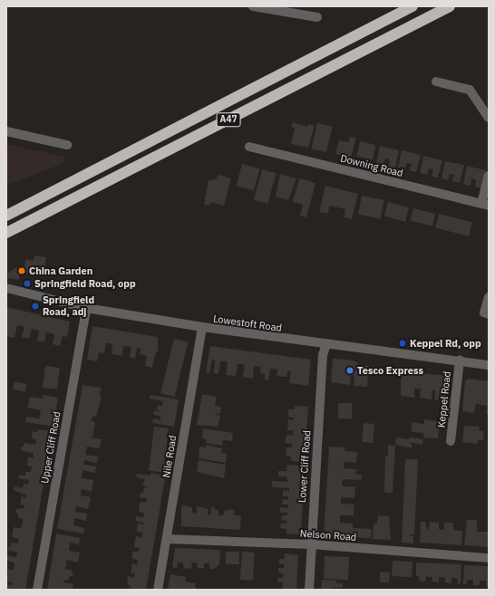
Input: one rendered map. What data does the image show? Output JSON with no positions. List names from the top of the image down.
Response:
{
  "streets": {
    "highway": ["A47"],
    "street": [
      "Downing Road",
      "Lowestoft Road",
      "Keppel Road",
      "Upper Cliff Road",
      "Nile Road",
      "Lower Cliff Road",
      "Nelson Road"
    ]
  },
  "crossings": [
    ["Lowestoft Road", "Keppel Road"],
    ["Lowestoft Road", "Upper Cliff Road"],
    ["Lowestoft Road", "Nile Road"],
    ["Lowestoft Road", "Lower Cliff Road"],
    ["Nile Road", "Nelson Road"],
    ["Lower Cliff Road", "Nelson Road"]
  ],
  "places": [
    "China Garden",
    "Springfield Road, opp",
    "Springfield Road, adj",
    "Keppel Rd, opp",
    "Tesco Express"
  ]
}
